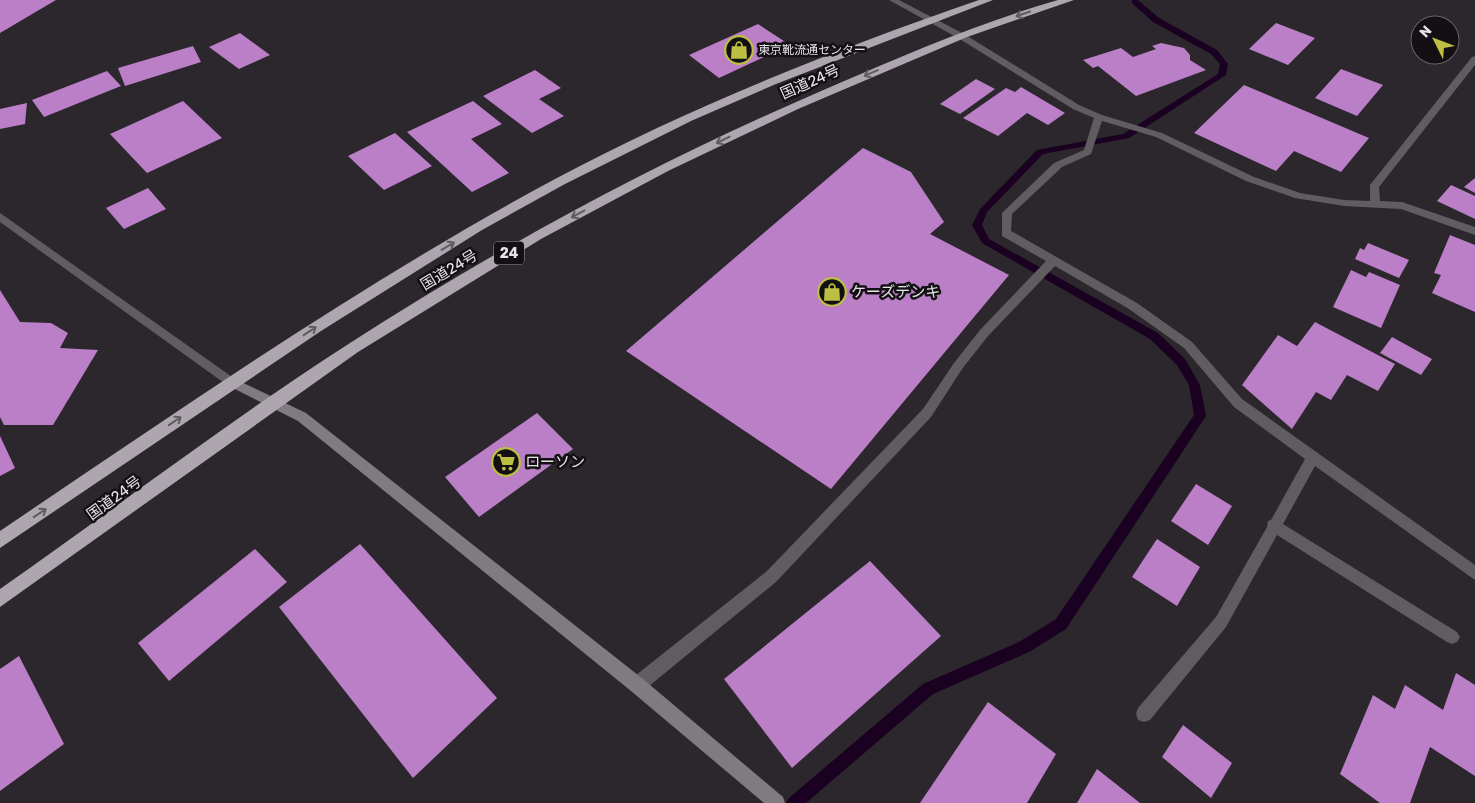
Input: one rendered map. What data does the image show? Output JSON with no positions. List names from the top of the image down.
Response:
{
  "streets": {
    "highway": ["国道24号", "24"]
  },
  "places": {
    "shop": ["東京靴流通センター", "ケーズデンキ"],
    "supermarket": ["ローソン"]
  },
  "north": "top left"
}
